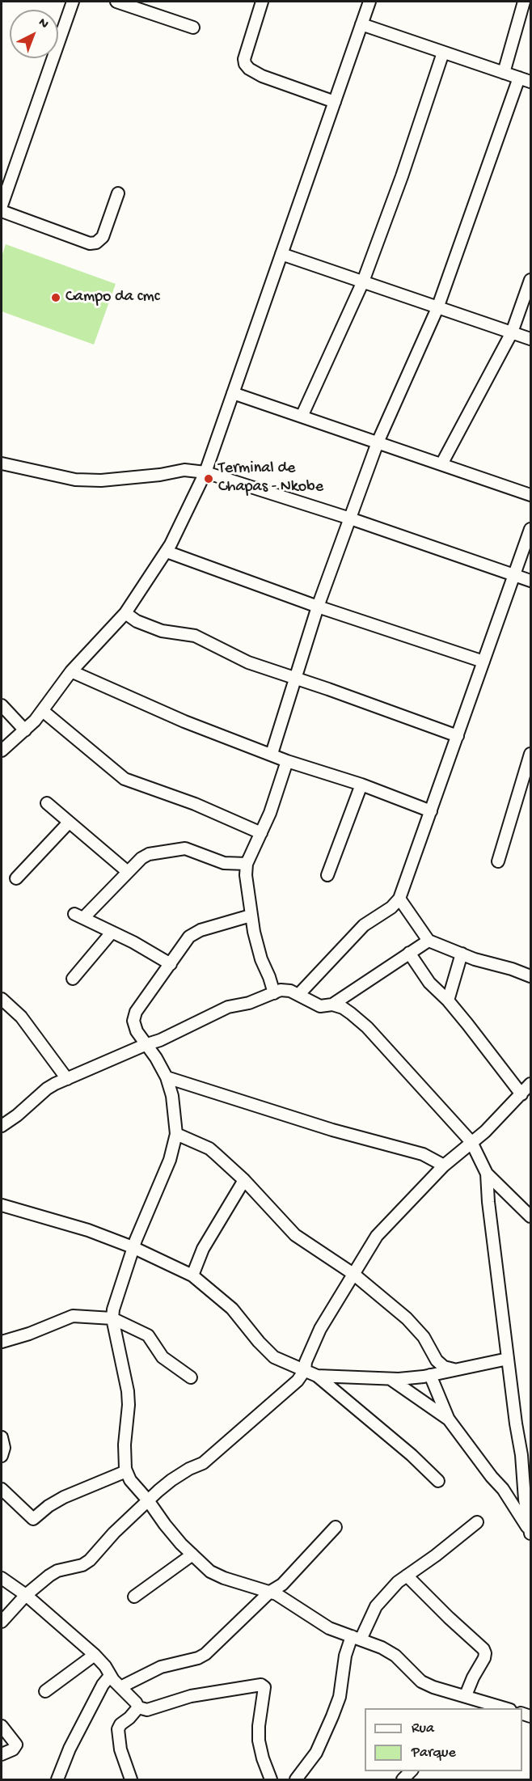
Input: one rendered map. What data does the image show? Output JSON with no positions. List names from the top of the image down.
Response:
{
  "places": ["Campo da cmc", "Terminal de Chapas - Nkobe"],
  "legend": ["Rua", "Parque"],
  "north": "top right"
}
